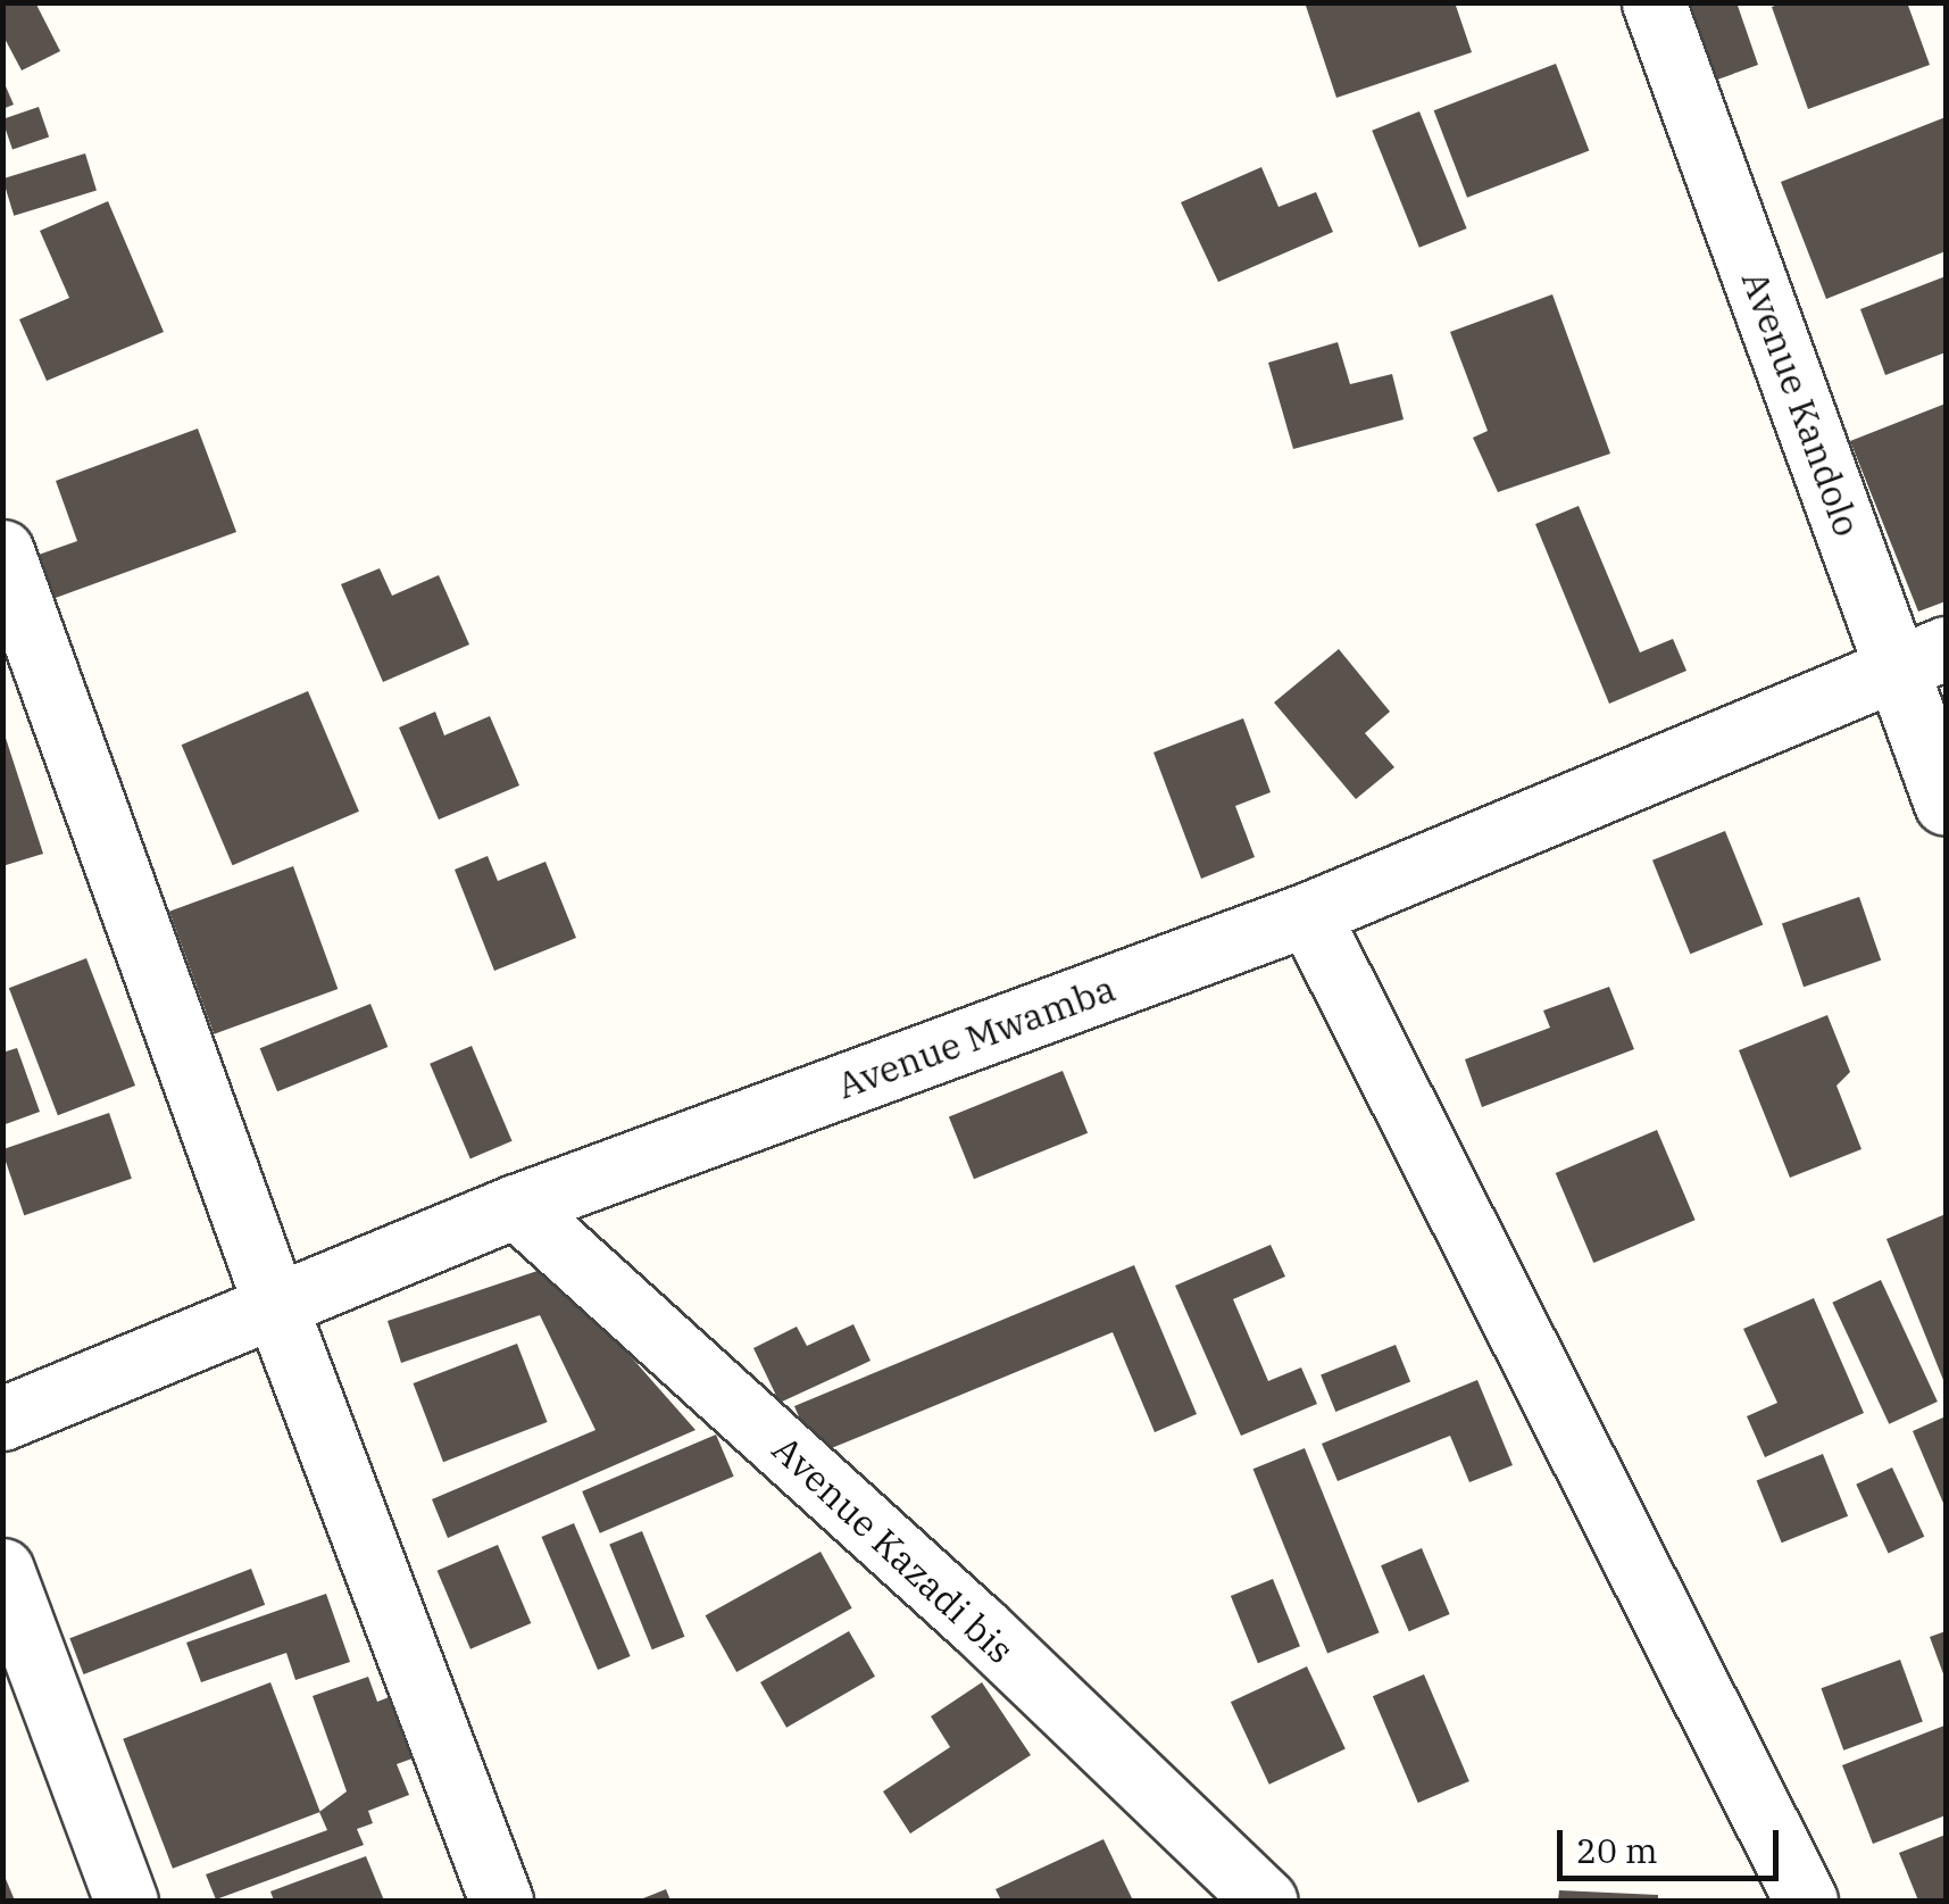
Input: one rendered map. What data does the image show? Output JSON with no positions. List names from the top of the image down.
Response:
{
  "streets": {
    "street": ["Avenue Kandolo", "Avenue Mwamba", "Avenue Kazadi bis"]
  },
  "crossings": [
    ["Avenue Kandolo", "Avenue Mwamba"],
    ["Avenue Mwamba", "Avenue Kazadi bis"]
  ],
  "scale_bar": "20 m"
}
